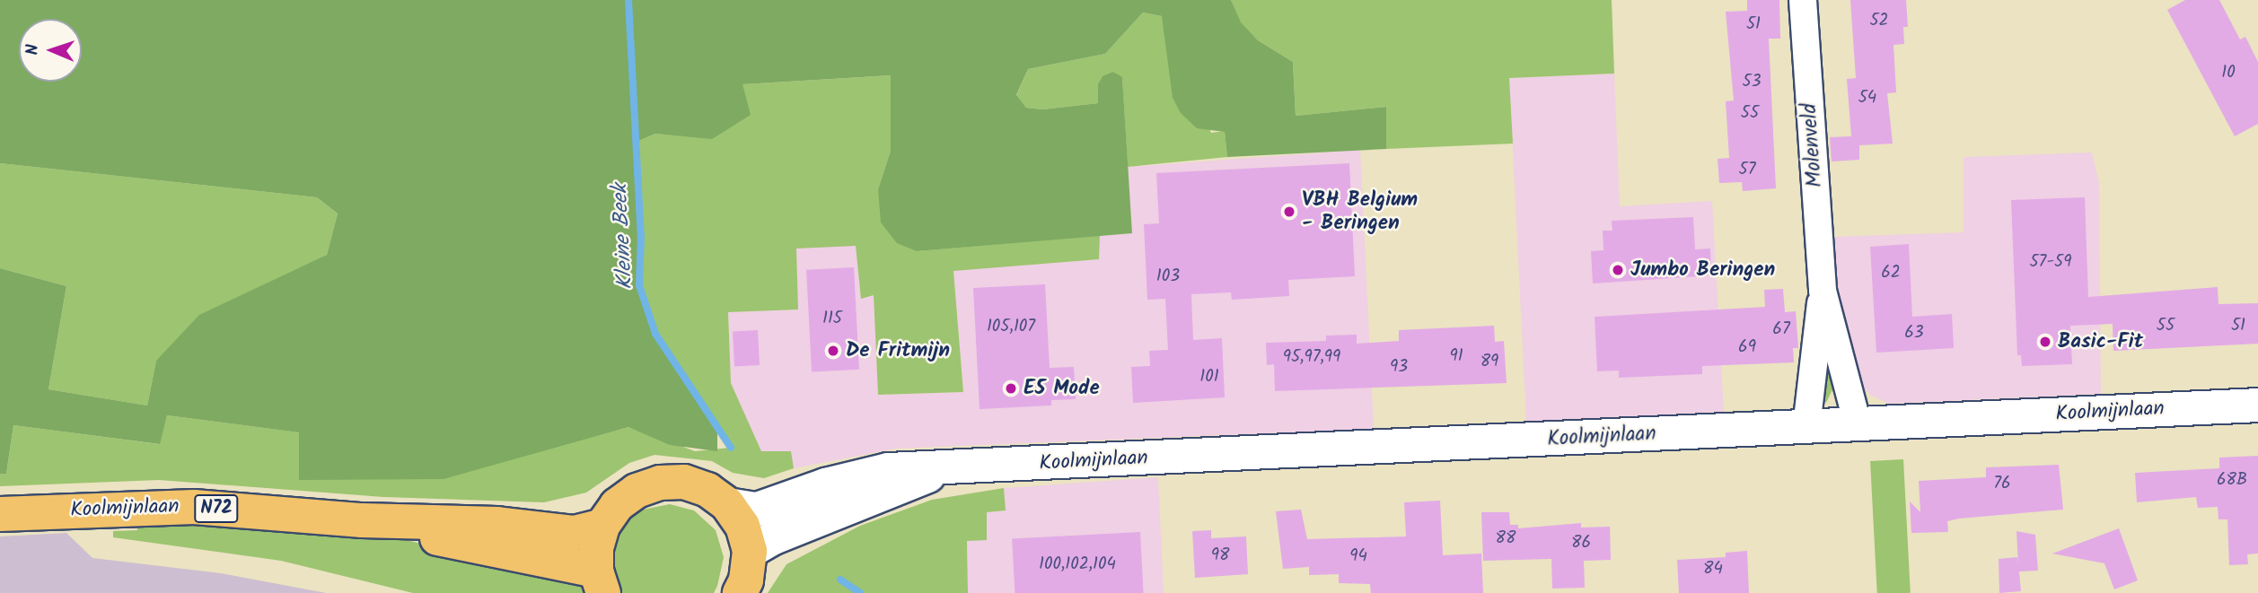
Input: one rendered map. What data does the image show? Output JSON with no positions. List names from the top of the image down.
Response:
{
  "streets": {
    "main road": ["Koolmijnlaan", "N72"],
    "street": ["Molenveld"]
  },
  "crossings": [
    ["Koolmijnlaan", "N72"]
  ],
  "water": ["Kleine Beek"],
  "places": [
    "VBH Belgium - Beringen",
    "Jumbo Beringen",
    "Basic-Fit",
    "De Fritmijn",
    "E5 Mode"
  ],
  "house_numbers": [
    "52",
    "51",
    "10",
    "53",
    "54",
    "55",
    "57",
    "57-59",
    "62",
    "103",
    "115",
    "55",
    "51",
    "105,107",
    "67",
    "63",
    "69",
    "91",
    "95,97,99",
    "89",
    "93",
    "101",
    "68B",
    "76",
    "88",
    "86",
    "98",
    "94",
    "100,102,104",
    "84"
  ],
  "north": "left"
}
